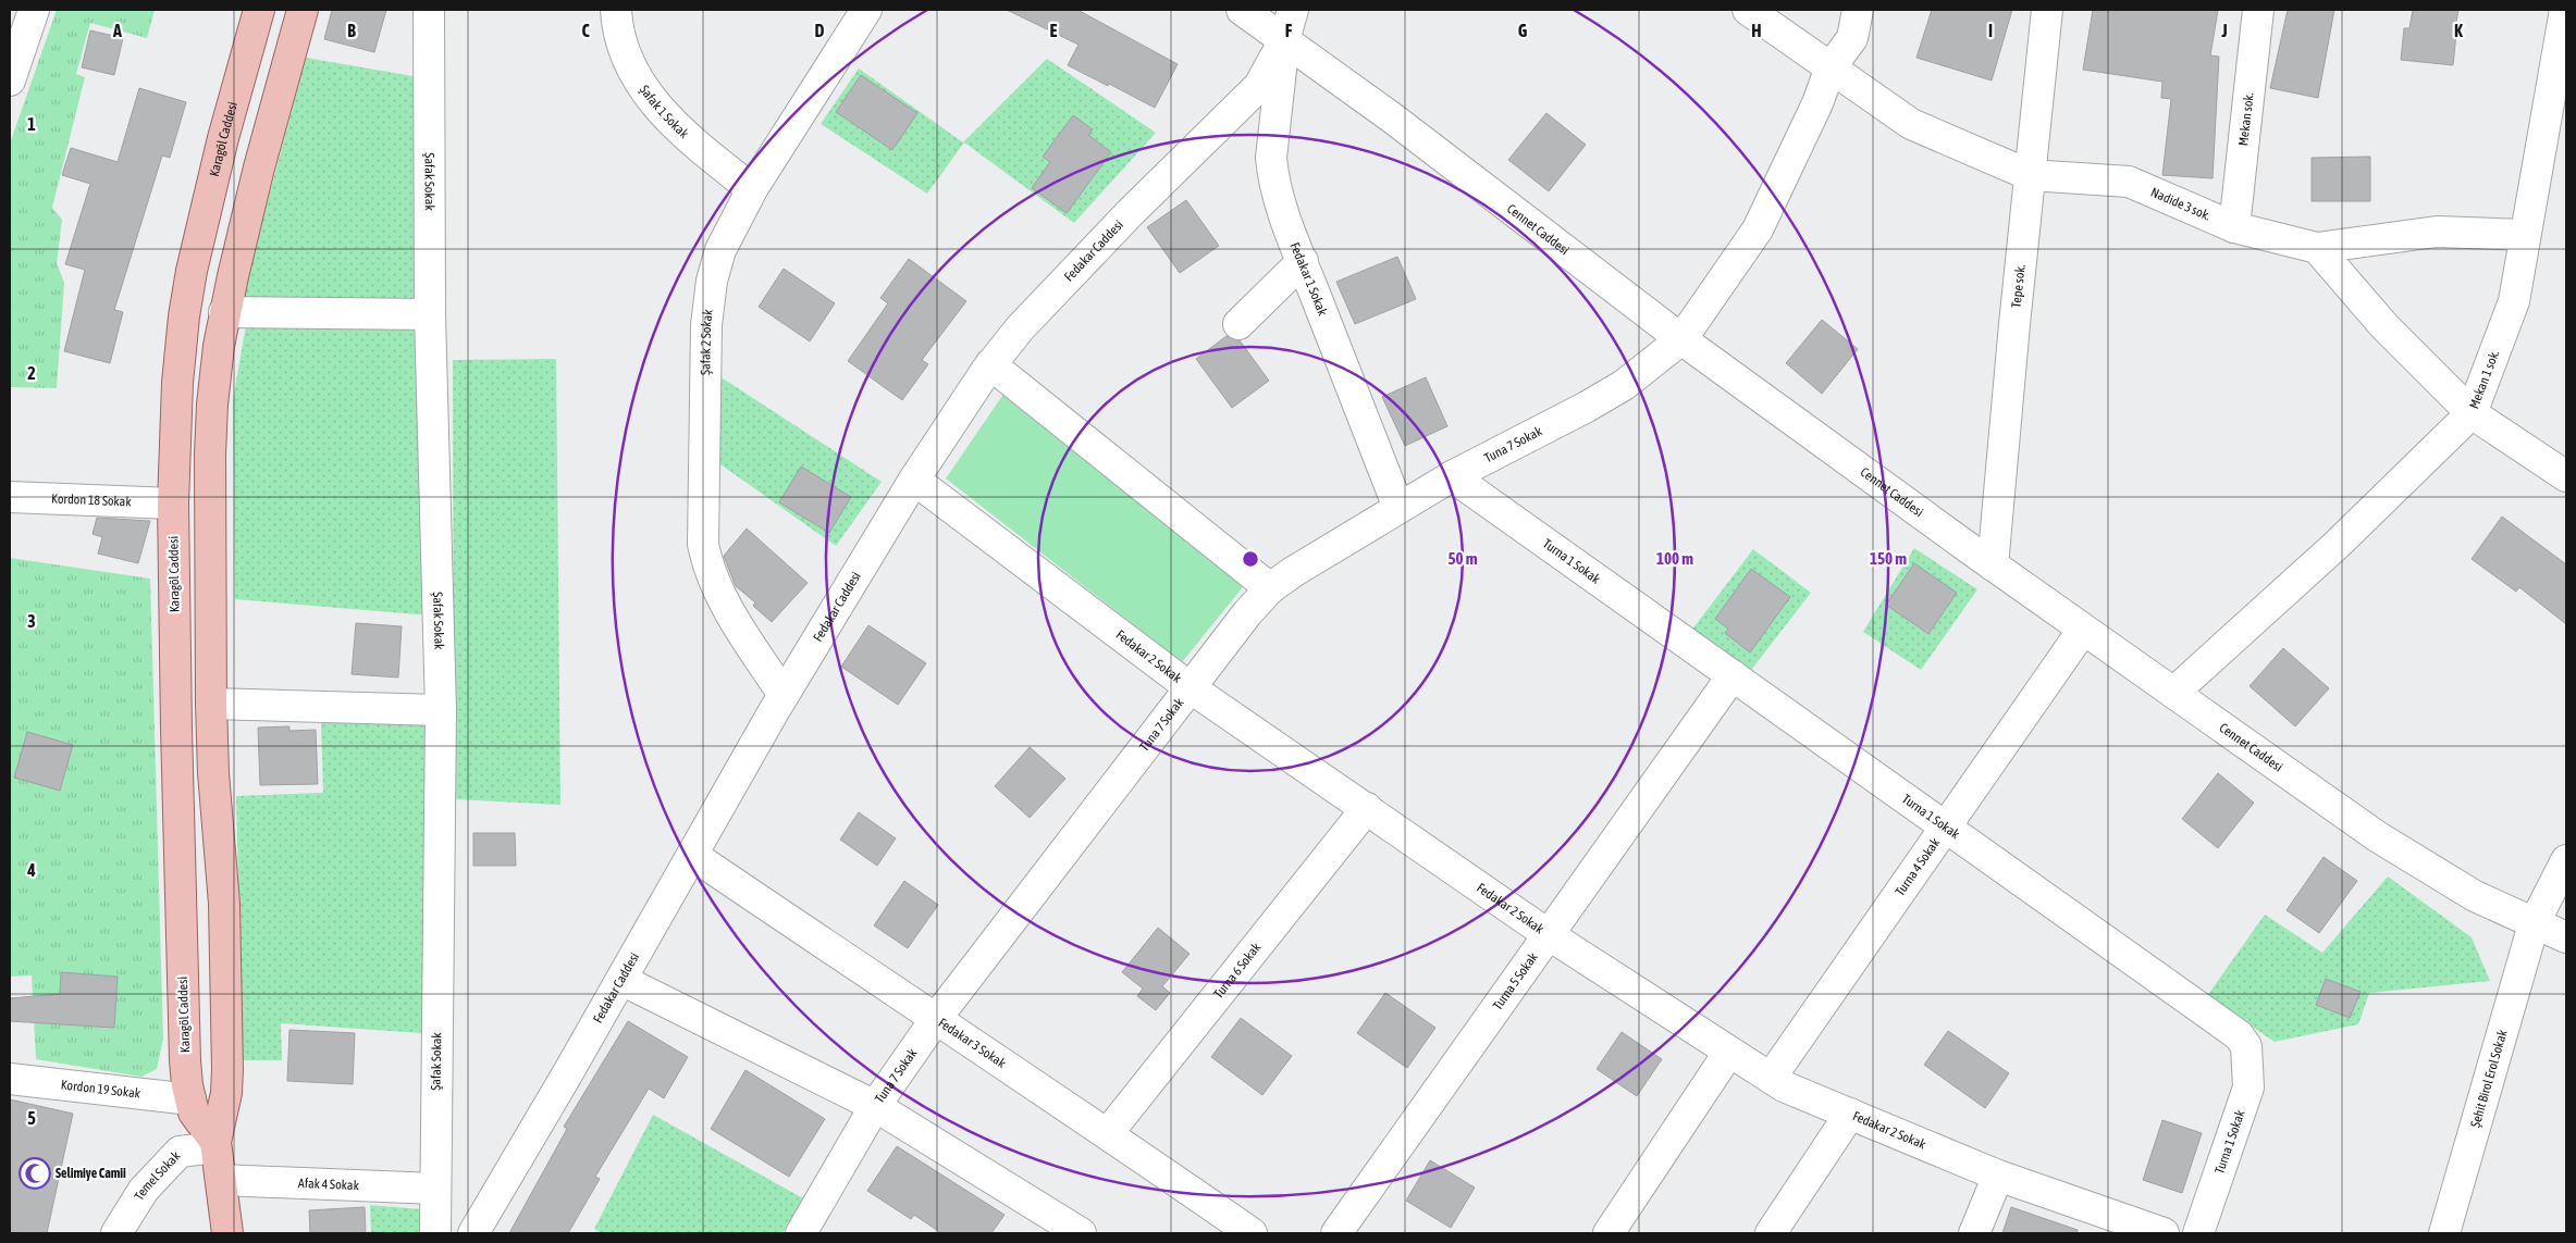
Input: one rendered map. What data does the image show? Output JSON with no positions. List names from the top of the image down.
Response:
{
  "streets": {
    "main road": ["Karagöl Caddesi"],
    "street": [
      "Şafak 1 Sokak",
      "Mekan sok.",
      "Şafak Sokak",
      "Nadide 3 sok.",
      "Cennet Caddesi",
      "Fedakar Caddesi",
      "Fedakar 1 Sokak",
      "Tepe sok.",
      "Şafak 2 Sokak",
      "Mekan 1 sok.",
      "Tuna 7 Sokak",
      "Kordon 18 Sokak",
      "Turna 1 Sokak",
      "Fedakar 2 Sokak",
      "Turna 4 Sokak",
      "Turna 6 Sokak",
      "Turna 5 Sokak",
      "Fedakar 3 Sokak",
      "Şehit Birol Erol Sokak",
      "Kordon 19 Sokak",
      "Temel Sokak",
      "Afak 4 Sokak"
    ]
  },
  "crossings": [
    ["Şafak 1 Sokak", "Şafak 2 Sokak"],
    ["Mekan sok.", "Nadide 3 sok."],
    ["Karagöl Caddesi", "Kordon 18 Sokak"],
    ["Karagöl Caddesi", "Kordon 19 Sokak"],
    ["Karagöl Caddesi", "Temel Sokak"],
    ["Şafak Sokak", "Afak 4 Sokak"],
    ["Nadide 3 sok.", "Tepe sok."],
    ["Nadide 3 sok.", "Tuna 7 Sokak"],
    ["Cennet Caddesi", "Fedakar Caddesi"],
    ["Cennet Caddesi", "Fedakar 1 Sokak"],
    ["Cennet Caddesi", "Tepe sok."],
    ["Cennet Caddesi", "Mekan 1 sok."],
    ["Cennet Caddesi", "Tuna 7 Sokak"],
    ["Cennet Caddesi", "Turna 4 Sokak"],
    ["Cennet Caddesi", "Şehit Birol Erol Sokak"],
    ["Fedakar Caddesi", "Fedakar 1 Sokak"],
    ["Fedakar Caddesi", "Şafak 2 Sokak"],
    ["Fedakar Caddesi", "Fedakar 2 Sokak"],
    ["Fedakar Caddesi", "Fedakar 3 Sokak"],
    ["Fedakar 1 Sokak", "Tuna 7 Sokak"],
    ["Tuna 7 Sokak", "Turna 1 Sokak"],
    ["Tuna 7 Sokak", "Fedakar 2 Sokak"],
    ["Tuna 7 Sokak", "Fedakar 3 Sokak"],
    ["Turna 1 Sokak", "Turna 4 Sokak"],
    ["Turna 1 Sokak", "Turna 5 Sokak"],
    ["Fedakar 2 Sokak", "Turna 4 Sokak"],
    ["Fedakar 2 Sokak", "Turna 6 Sokak"],
    ["Fedakar 2 Sokak", "Turna 5 Sokak"],
    ["Turna 6 Sokak", "Fedakar 3 Sokak"]
  ],
  "places": {
    "mosque": ["Selimiye Camii"]
  },
  "grid": {
    "columns": [
      "A",
      "B",
      "C",
      "D",
      "E",
      "F",
      "G",
      "H",
      "I",
      "J",
      "K"
    ],
    "rows": [
      "1",
      "2",
      "3",
      "4",
      "5"
    ]
  },
  "rings": ["50 m", "100 m", "150 m"]
}
